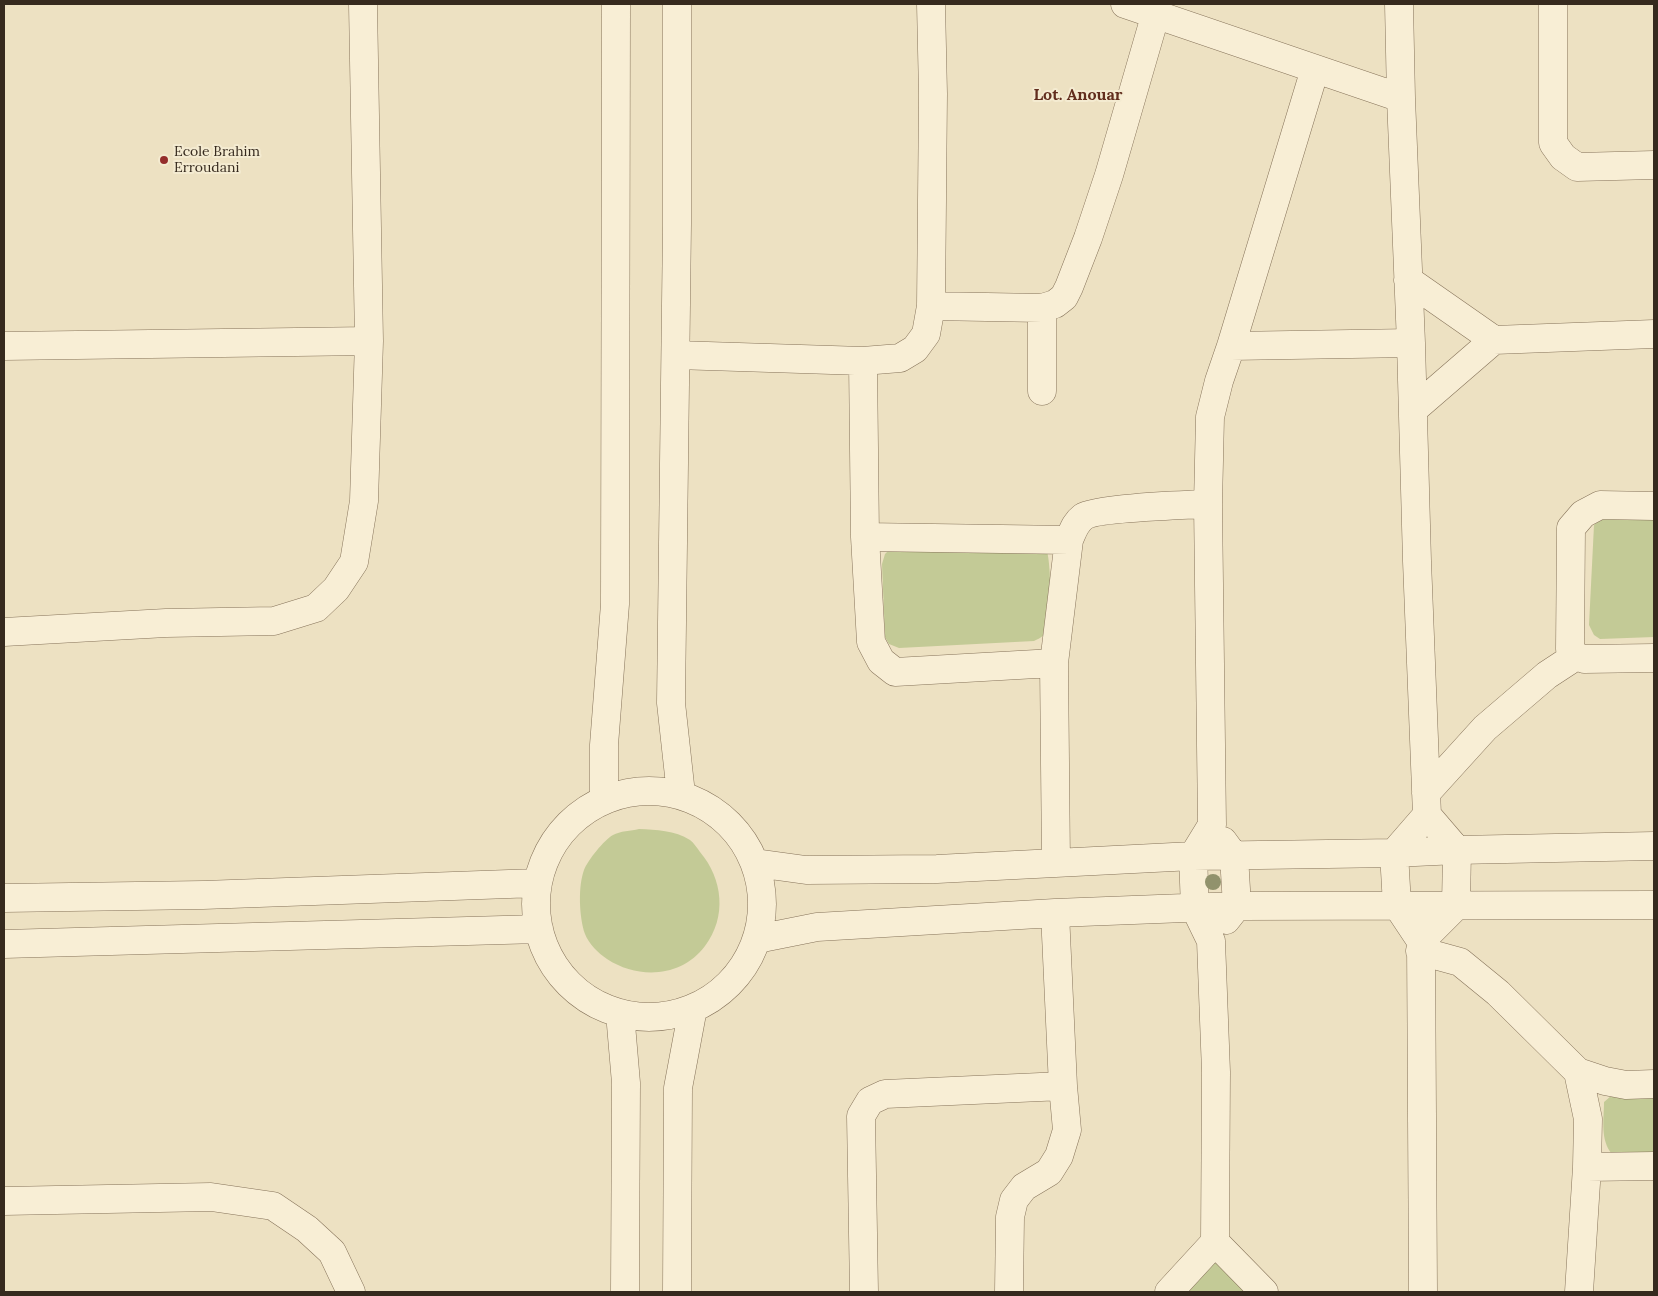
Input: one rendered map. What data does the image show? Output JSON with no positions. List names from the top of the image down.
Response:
{
  "districts": ["Lot. Anouar"],
  "places": ["Ecole Brahim Erroudani"]
}
